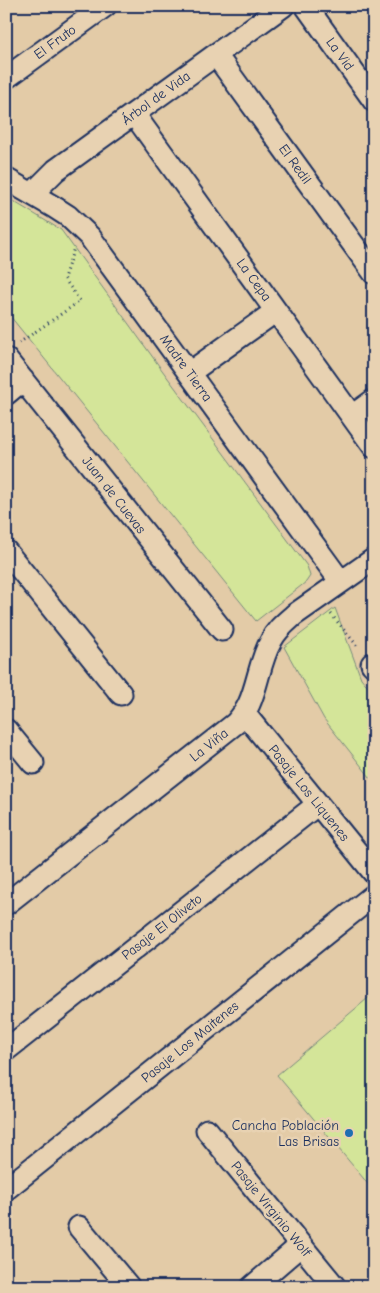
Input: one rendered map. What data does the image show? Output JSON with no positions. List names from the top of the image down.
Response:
{
  "streets": {
    "street": [
      "El Fruto",
      "La Vid",
      "Árbol de Vida",
      "El Redil",
      "La Cepa",
      "Madre Tierra",
      "Juan de Cuevas",
      "La Viña",
      "Pasaje Los Liquenes",
      "Pasaje El Oliveto",
      "Pasaje Los Maitenes",
      "Pasaje Virginio Wolf"
    ]
  },
  "crossings": [
    ["Árbol de Vida", "El Redil"],
    ["Árbol de Vida", "La Cepa"],
    ["Árbol de Vida", "Madre Tierra"],
    ["Madre Tierra", "La Viña"],
    ["La Viña", "Pasaje Los Liquenes"],
    ["Pasaje Los Liquenes", "Pasaje El Oliveto"]
  ],
  "places": ["Cancha Población Las Brisas"]
}
